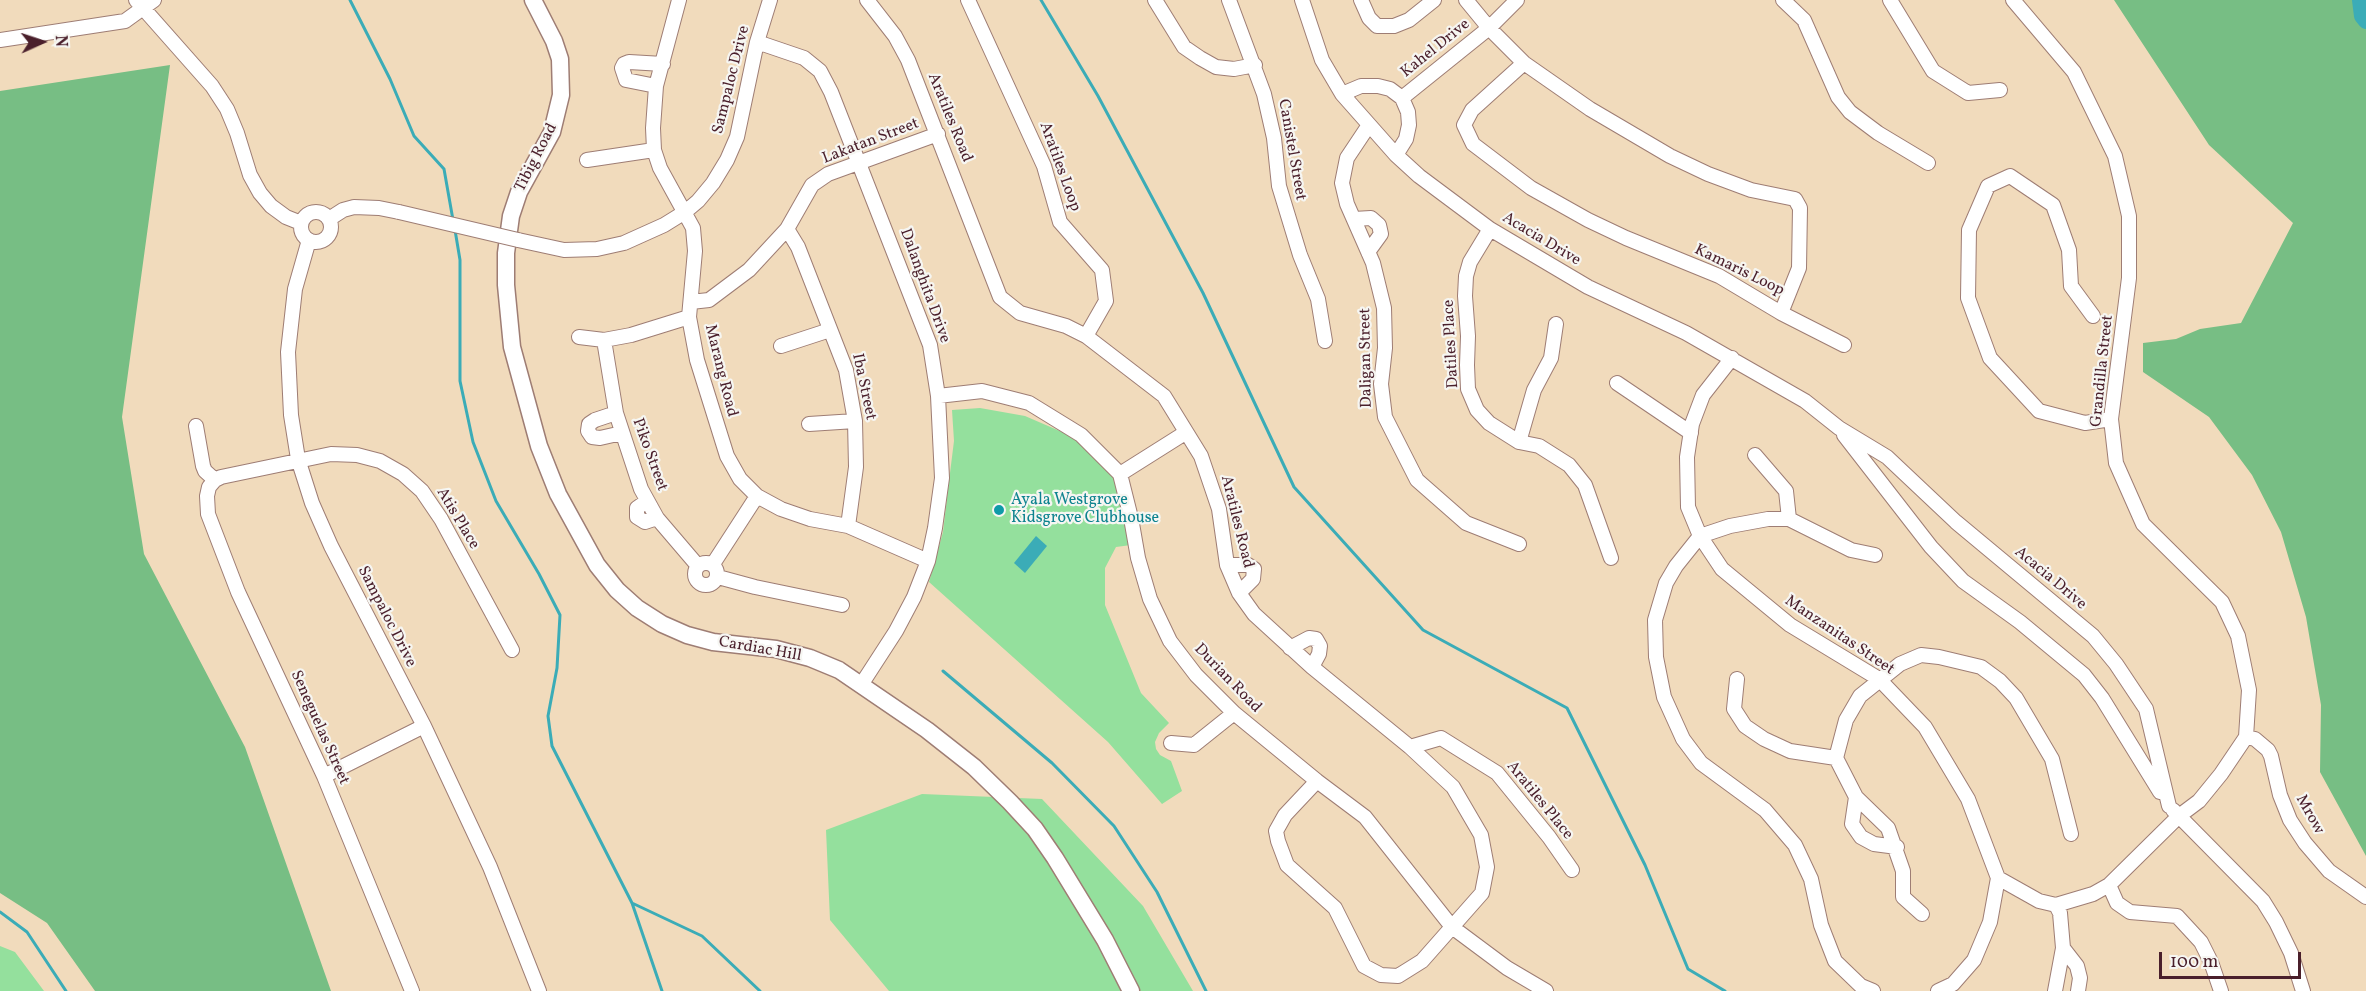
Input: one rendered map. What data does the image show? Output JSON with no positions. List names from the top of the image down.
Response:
{
  "streets": {
    "main road": ["Tibig Road", "Cardiac Hill"],
    "street": [
      "Kahel Drive",
      "Sampaloc Drive",
      "Aratiles Road",
      "Lakatan Street",
      "Canistel Street",
      "Aratiles Loop",
      "Acacia Drive",
      "Kamaris Loop",
      "Dalanghita Drive",
      "Datiles Place",
      "Daligan Street",
      "Marang Road",
      "Grandilla Street",
      "Iba Street",
      "Piko Street",
      "Atis Place",
      "Manzanitas Street",
      "Durian Road",
      "Seneguelas Street",
      "Aratiles Place",
      "Mrow"
    ]
  },
  "crossings": [
    ["Kahel Drive", "Kamaris Loop"],
    ["Sampaloc Drive", "Dalanghita Drive"],
    ["Sampaloc Drive", "Marang Road"],
    ["Sampaloc Drive", "Atis Place"],
    ["Aratiles Road", "Lakatan Street"],
    ["Aratiles Road", "Aratiles Loop"],
    ["Aratiles Road", "Durian Road"],
    ["Aratiles Road", "Aratiles Place"],
    ["Lakatan Street", "Dalanghita Drive"],
    ["Lakatan Street", "Marang Road"],
    ["Lakatan Street", "Iba Street"],
    ["Lakatan Street", "Piko Street"],
    ["Tibig Road", "Cardiac Hill"],
    ["Acacia Drive", "Datiles Place"],
    ["Acacia Drive", "Daligan Street"],
    ["Acacia Drive", "Manzanitas Street"],
    ["Dalanghita Drive", "Marang Road"],
    ["Dalanghita Drive", "Cardiac Hill"],
    ["Marang Road", "Iba Street"],
    ["Grandilla Street", "Mrow"],
    ["Atis Place", "Seneguelas Street"]
  ],
  "places": ["Ayala Westgrove Kidsgrove Clubhouse"],
  "scale_bar": "100 m",
  "north": "right"
}
